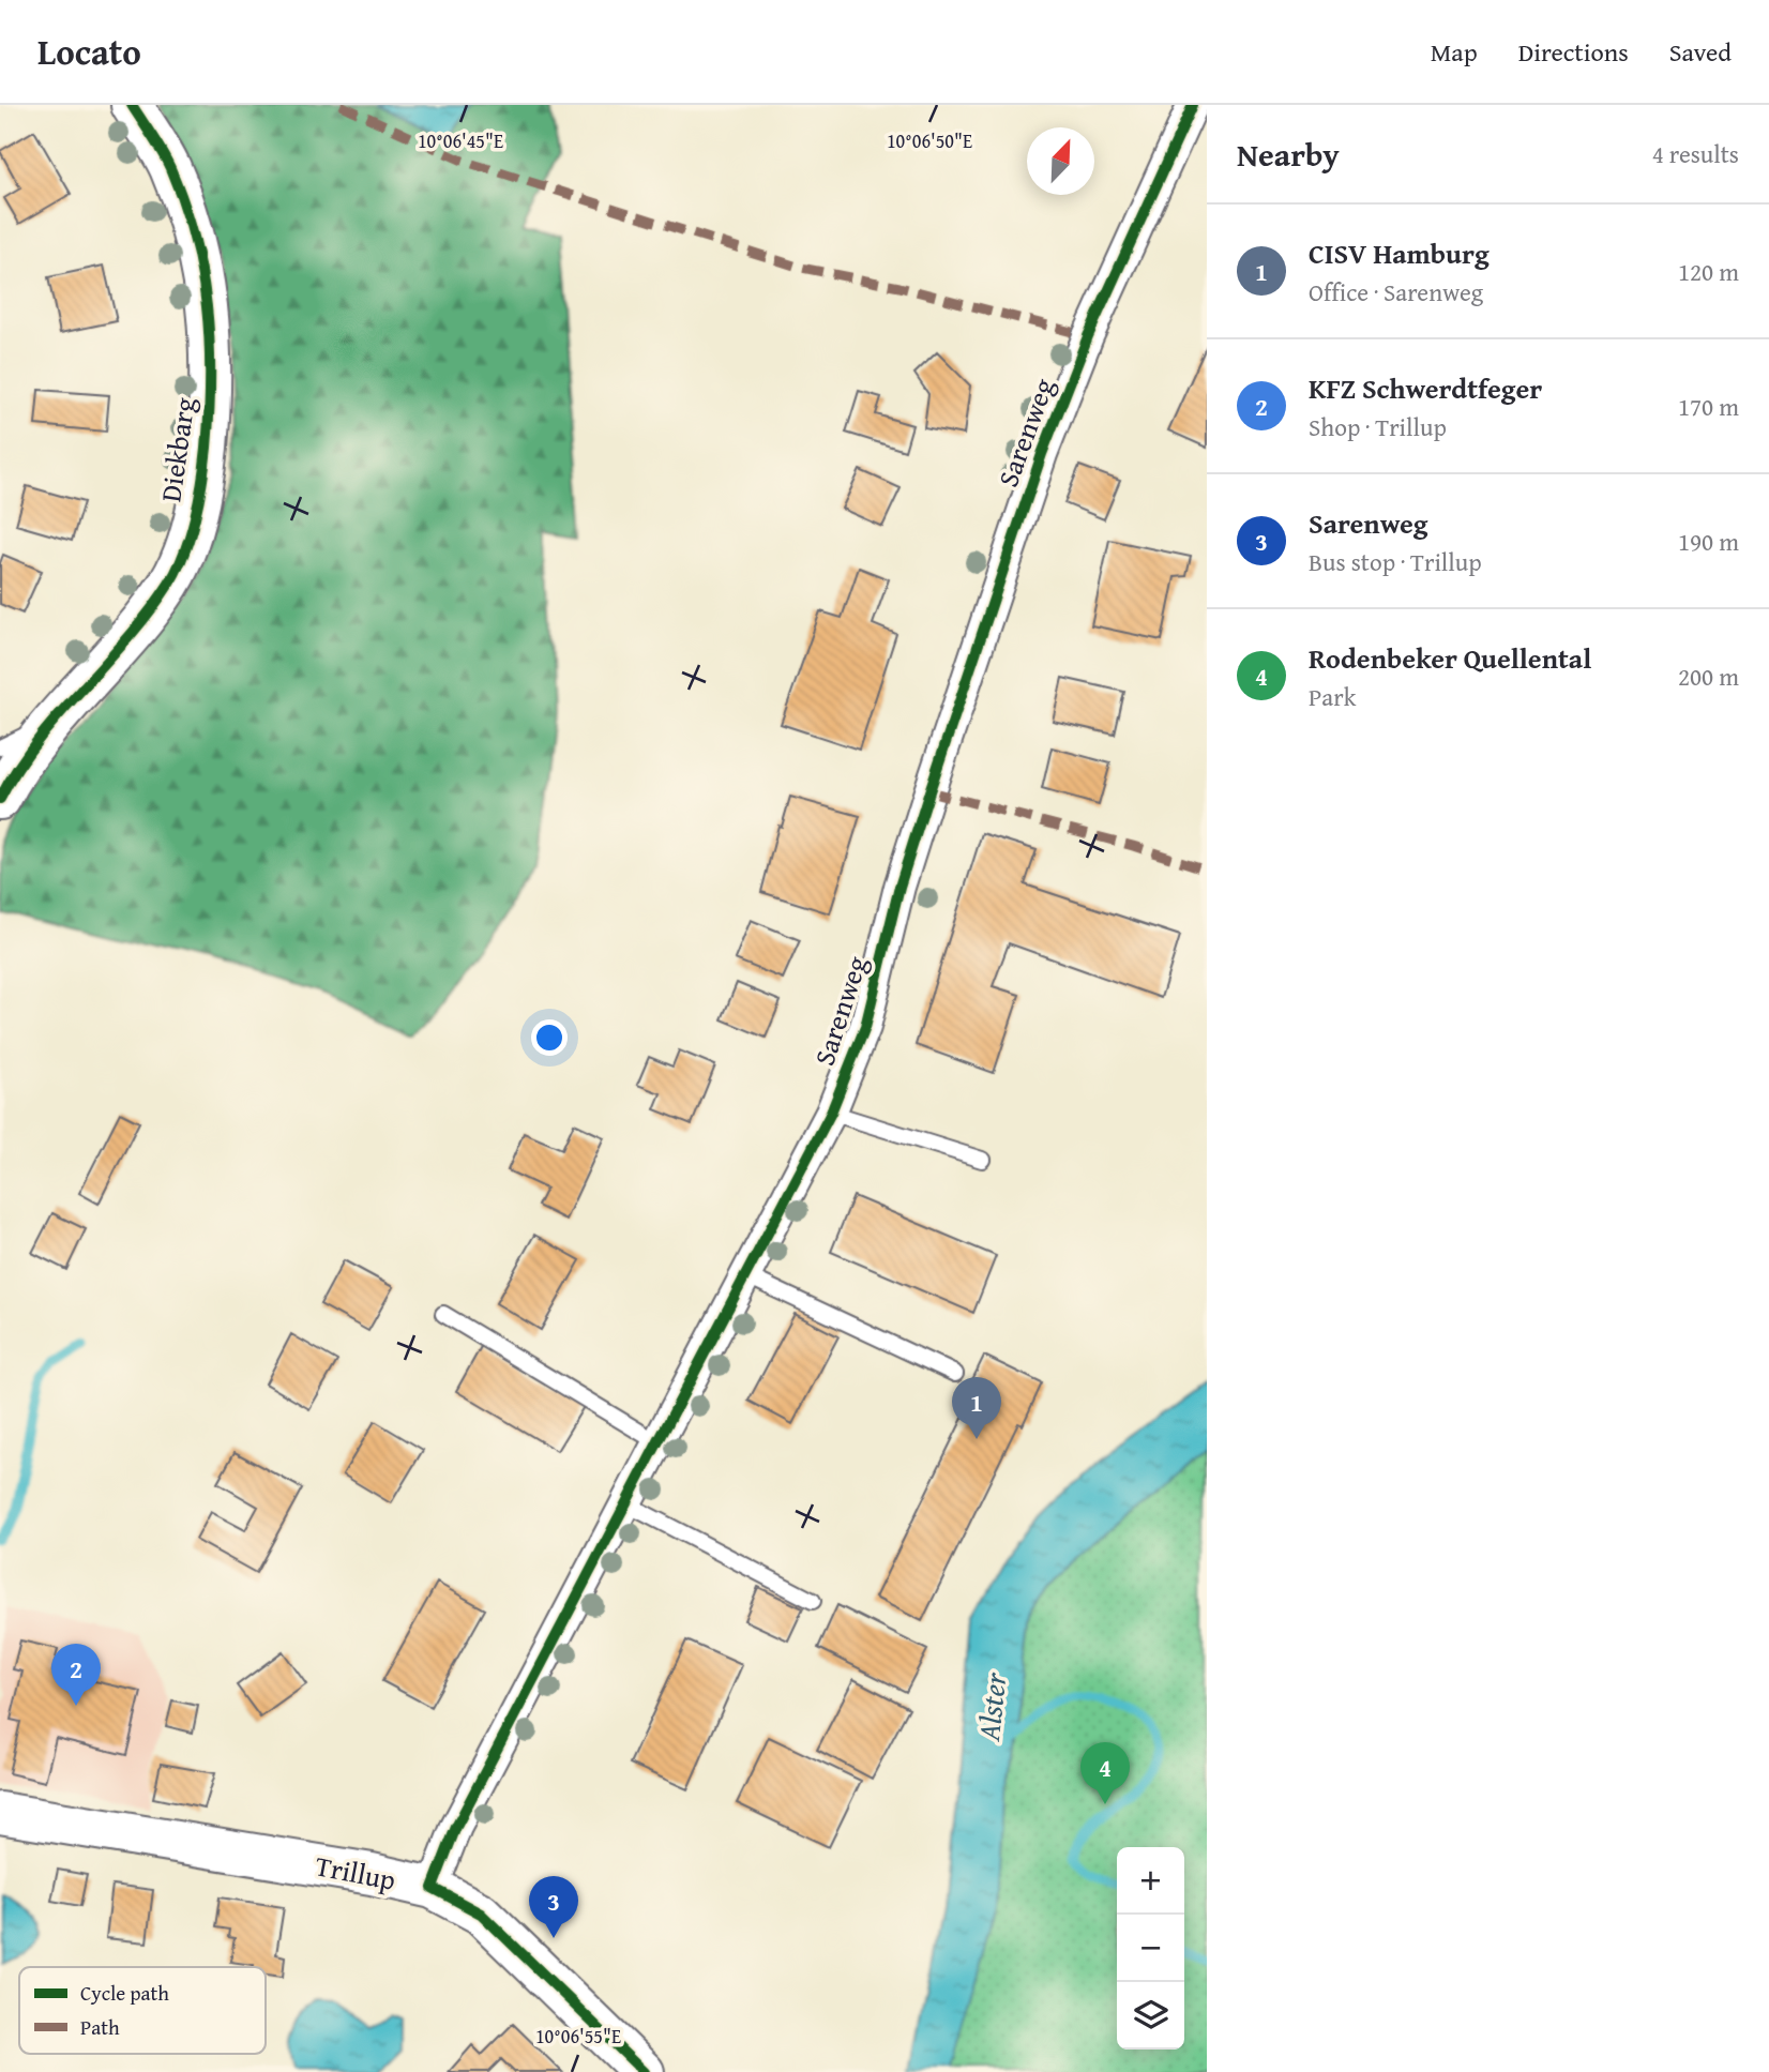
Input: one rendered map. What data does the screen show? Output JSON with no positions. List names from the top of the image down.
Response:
{
  "streets": {
    "street": ["Sarenweg", "Diekbarg", "Trillup"]
  },
  "crossings": [
    ["Sarenweg", "Trillup"]
  ],
  "water": ["Alster"],
  "legend": ["Cycle path", "Path"],
  "north": "top right",
  "page": {
    "header": "Locato",
    "nav": ["Map", "Directions", "Saved"],
    "heading": ["Nearby", "4 results"],
    "list": [
      {
        "mark": "1",
        "name": "CISV Hamburg",
        "note": "Office · Sarenweg",
        "value": "120 m"
      },
      {
        "mark": "2",
        "name": "KFZ Schwerdtfeger",
        "note": "Shop · Trillup",
        "value": "170 m"
      },
      {
        "mark": "3",
        "name": "Sarenweg",
        "note": "Bus stop · Trillup",
        "value": "190 m"
      },
      {
        "mark": "4",
        "name": "Rodenbeker Quellental",
        "note": "Park",
        "value": "200 m"
      }
    ],
    "pins": [
      "1",
      "2",
      "4",
      "3"
    ],
    "map_buttons": ["+", "−"]
  },
  "coordinates": ["10°06'45\"E", "10°06'50\"E", "10°06'55\"E"]
}
